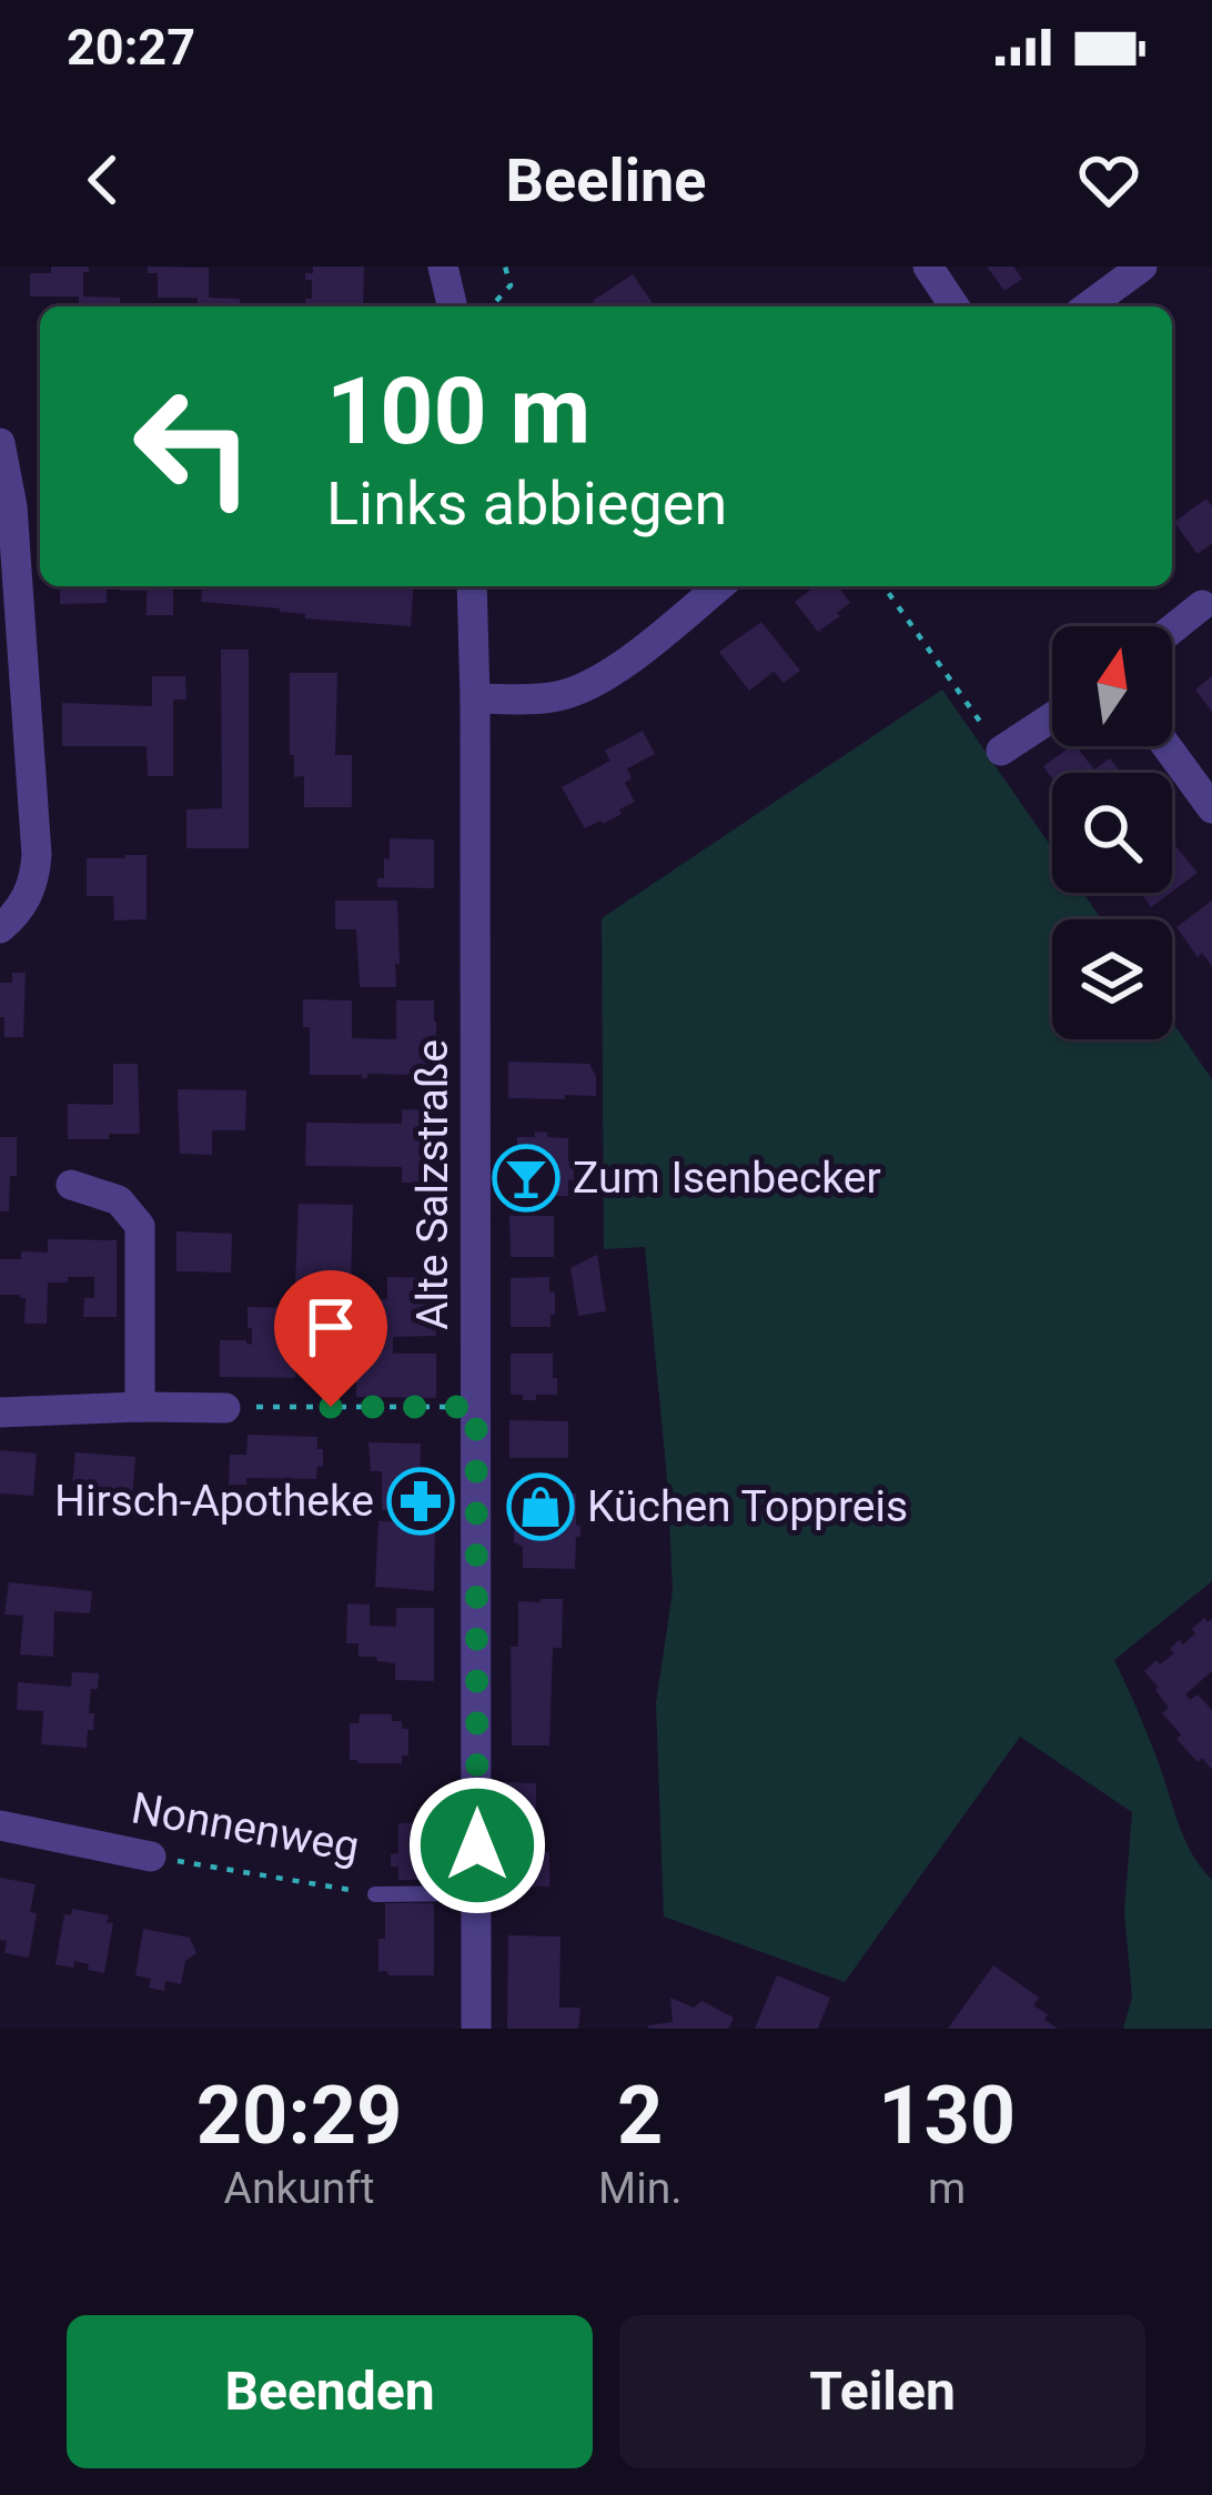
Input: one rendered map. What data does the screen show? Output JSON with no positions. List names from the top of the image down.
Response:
{
  "streets": {
    "street": ["Alte Salzstraße", "Nonnenweg"]
  },
  "crossings": [
    ["Alte Salzstraße", "Nonnenweg"]
  ],
  "places": {
    "bar": ["Zum Isenbecker"],
    "pharmacy": ["Hirsch-Apotheke"],
    "shop": ["Küchen Toppreis"]
  },
  "north": "top",
  "page": {
    "status": "20:27",
    "header": "Beeline",
    "turn": ["100 m", "Links abbiegen"],
    "eta": [
      "20:29",
      "Ankunft",
      "2",
      "Min.",
      "130",
      "m"
    ],
    "buttons": ["Beenden", "Teilen"]
  }
}
